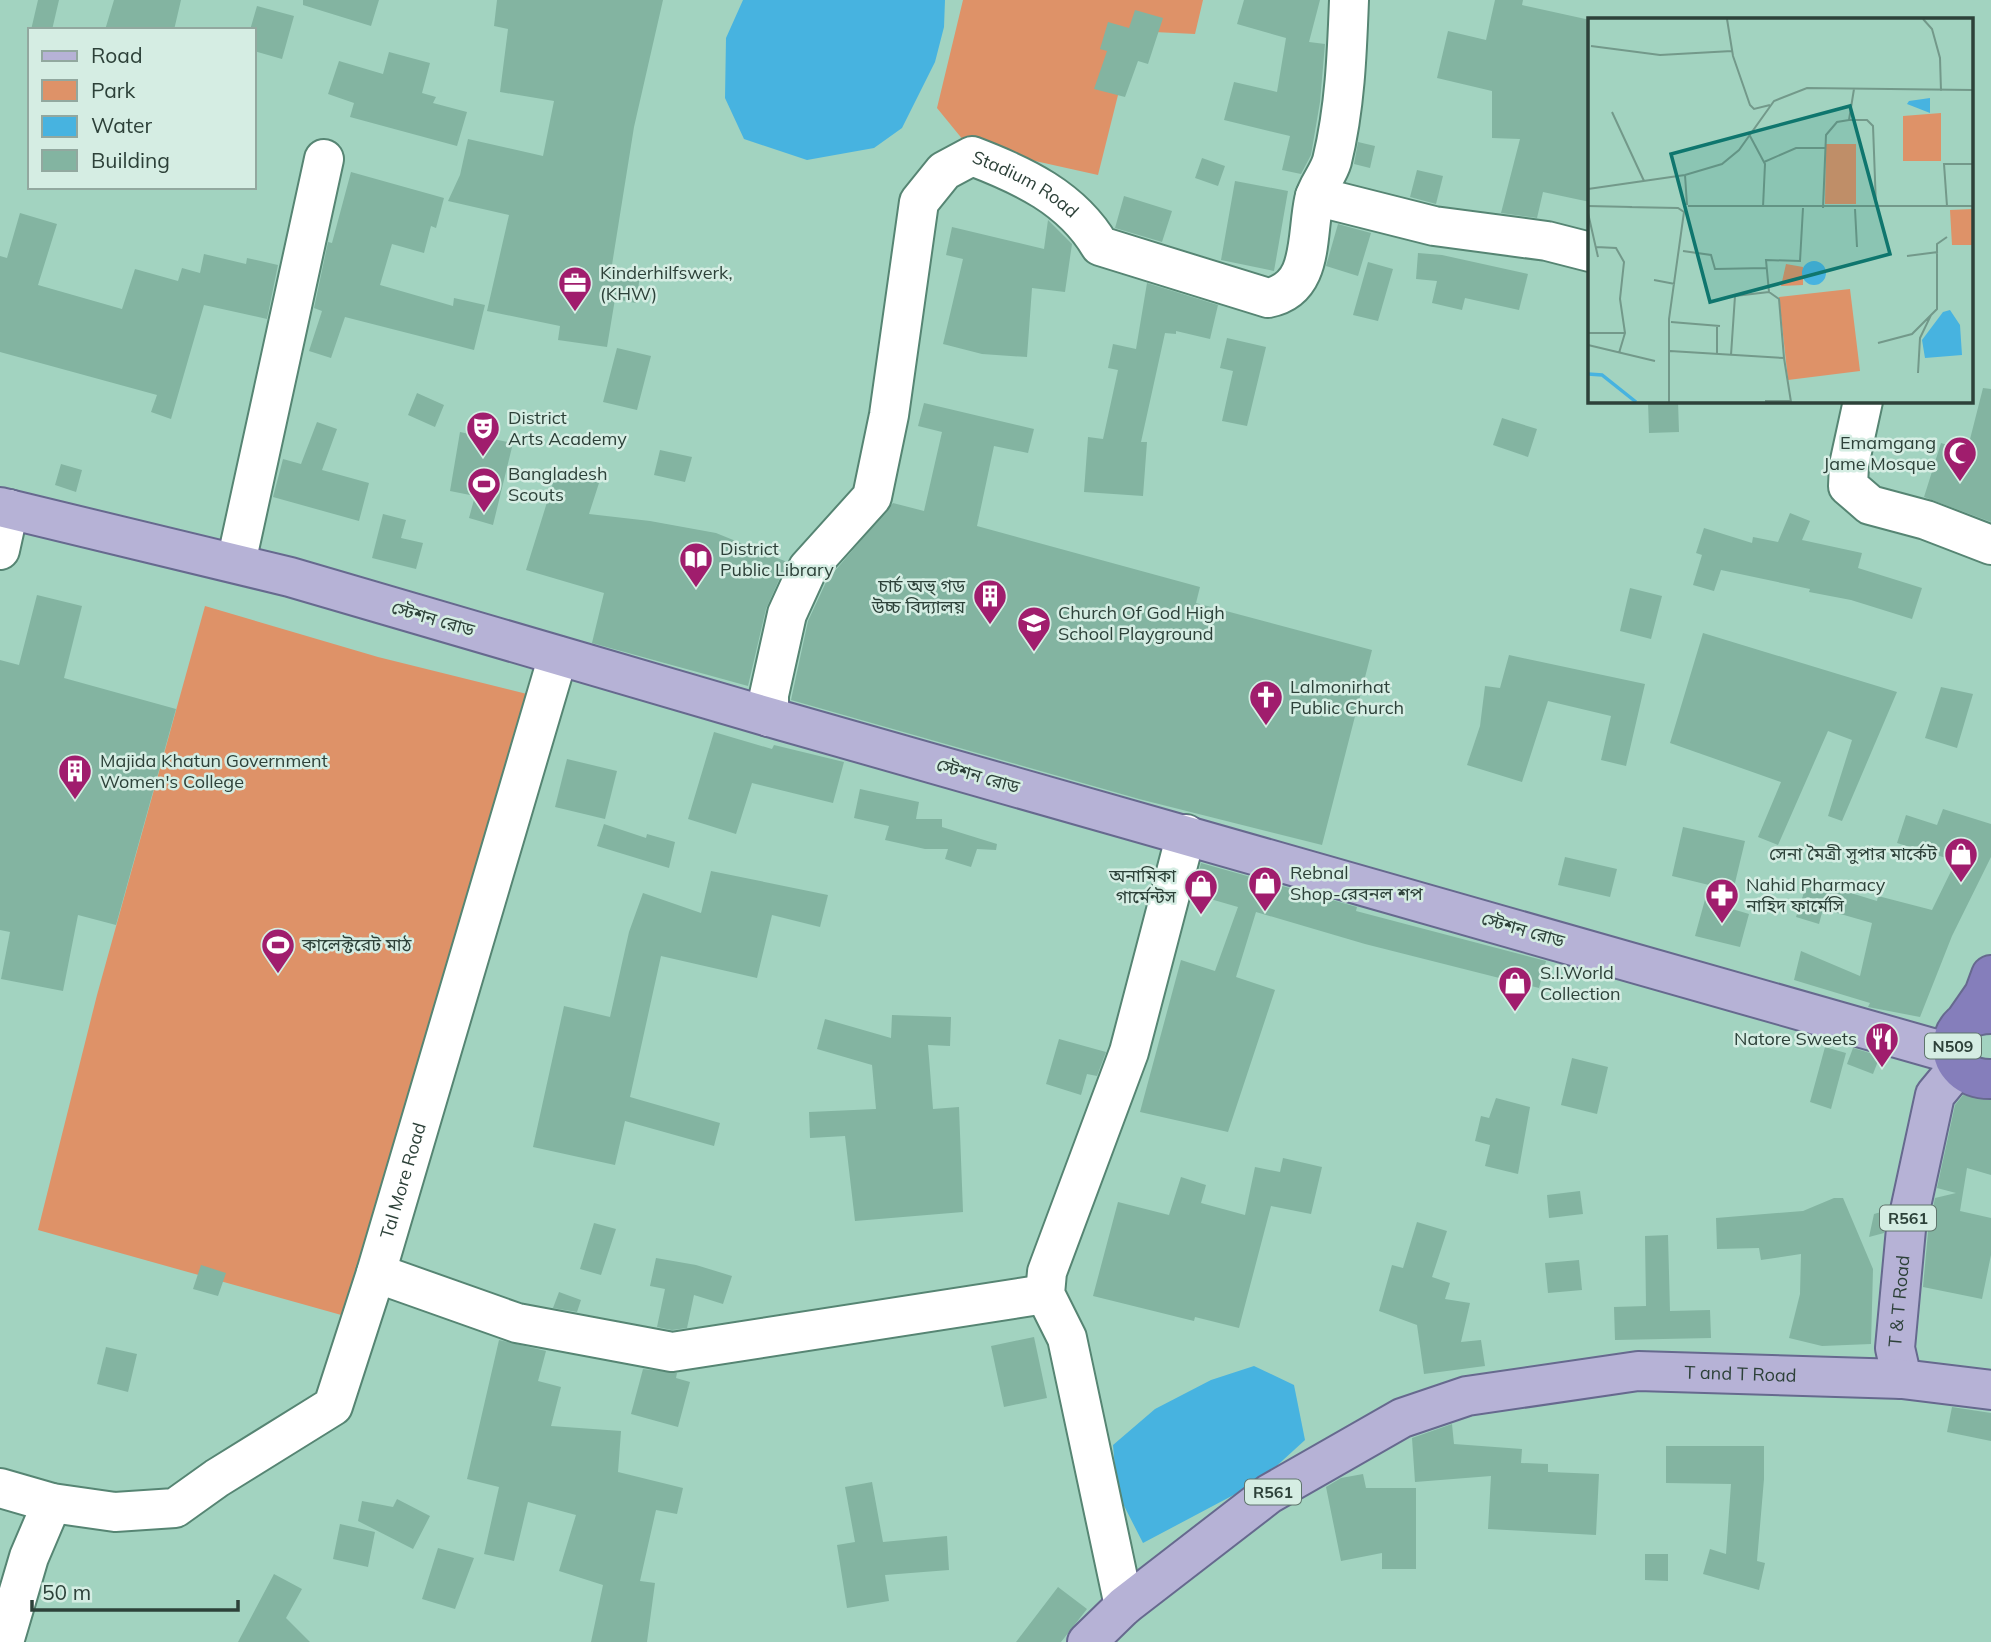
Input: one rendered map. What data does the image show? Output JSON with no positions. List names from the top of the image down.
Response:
{
  "streets": {
    "highway": ["N509"],
    "main road": [
      "স্টেশন রোড",
      "R561",
      "T & T Road",
      "T and T Road"
    ],
    "street": ["Stadium Road", "Tal More Road"]
  },
  "crossings": [
    ["Stadium Road", "স্টেশন রোড"],
    ["স্টেশন রোড", "N509"],
    ["স্টেশন রোড", "Tal More Road"],
    ["স্টেশন রোড", "T & T Road"],
    ["N509", "T & T Road"],
    ["R561", "T and T Road"],
    ["T & T Road", "T and T Road"]
  ],
  "places": {
    "office": ["Kinderhilfswerk, (KHW)"],
    "theatre": ["District Arts Academy"],
    "mosque": ["Emamgang Jame Mosque"],
    "sports": ["Bangladesh Scouts", "কালেক্টরেট মাঠ"],
    "library": ["District Public Library"],
    "building": ["চার্চ অভ্ গড ‍উচ্চ বিদ্যালয়", "Majida Khatun Government Women's College"],
    "school or university": ["Church Of God High School Playground"],
    "church": ["Lalmonirhat Public Church"],
    "shop": [
      "সেনা মৈত্রী সুপার মার্কেট",
      "Rebnal Shop-রেবনল শপ",
      "অনামিকা গার্মেন্টস",
      "S.I.World Collection"
    ],
    "pharmacy": ["Nahid Pharmacy নাহিদ ফার্মেসি"],
    "restaurant": ["Natore Sweets"]
  },
  "legend": [
    "Road",
    "Park",
    "Water",
    "Building"
  ],
  "scale_bar": "50 m"
}
